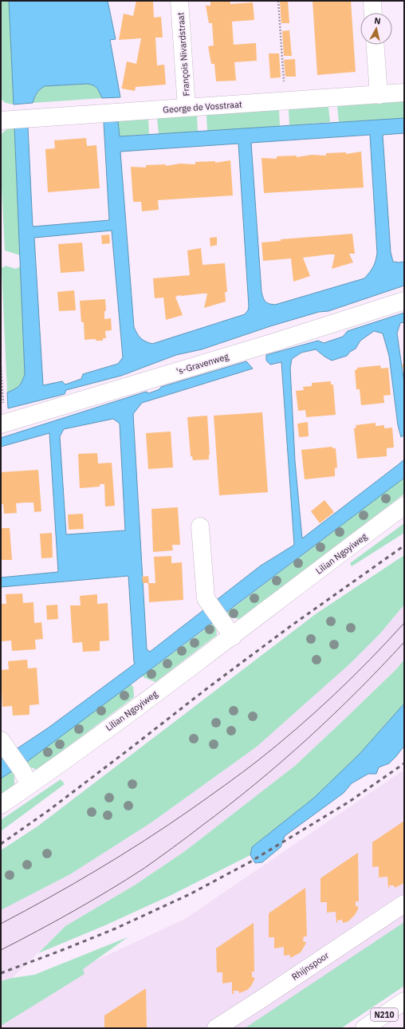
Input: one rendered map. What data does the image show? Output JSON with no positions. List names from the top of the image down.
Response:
{
  "streets": {
    "main road": [
      "François Nivardstraat",
      "George de Vosstraat",
      "'s-Gravenweg",
      "Lilian Ngoyiweg",
      "Rhijnspoor",
      "N210"
    ]
  },
  "crossings": [
    ["François Nivardstraat", "George de Vosstraat"]
  ],
  "north": "top"
}
